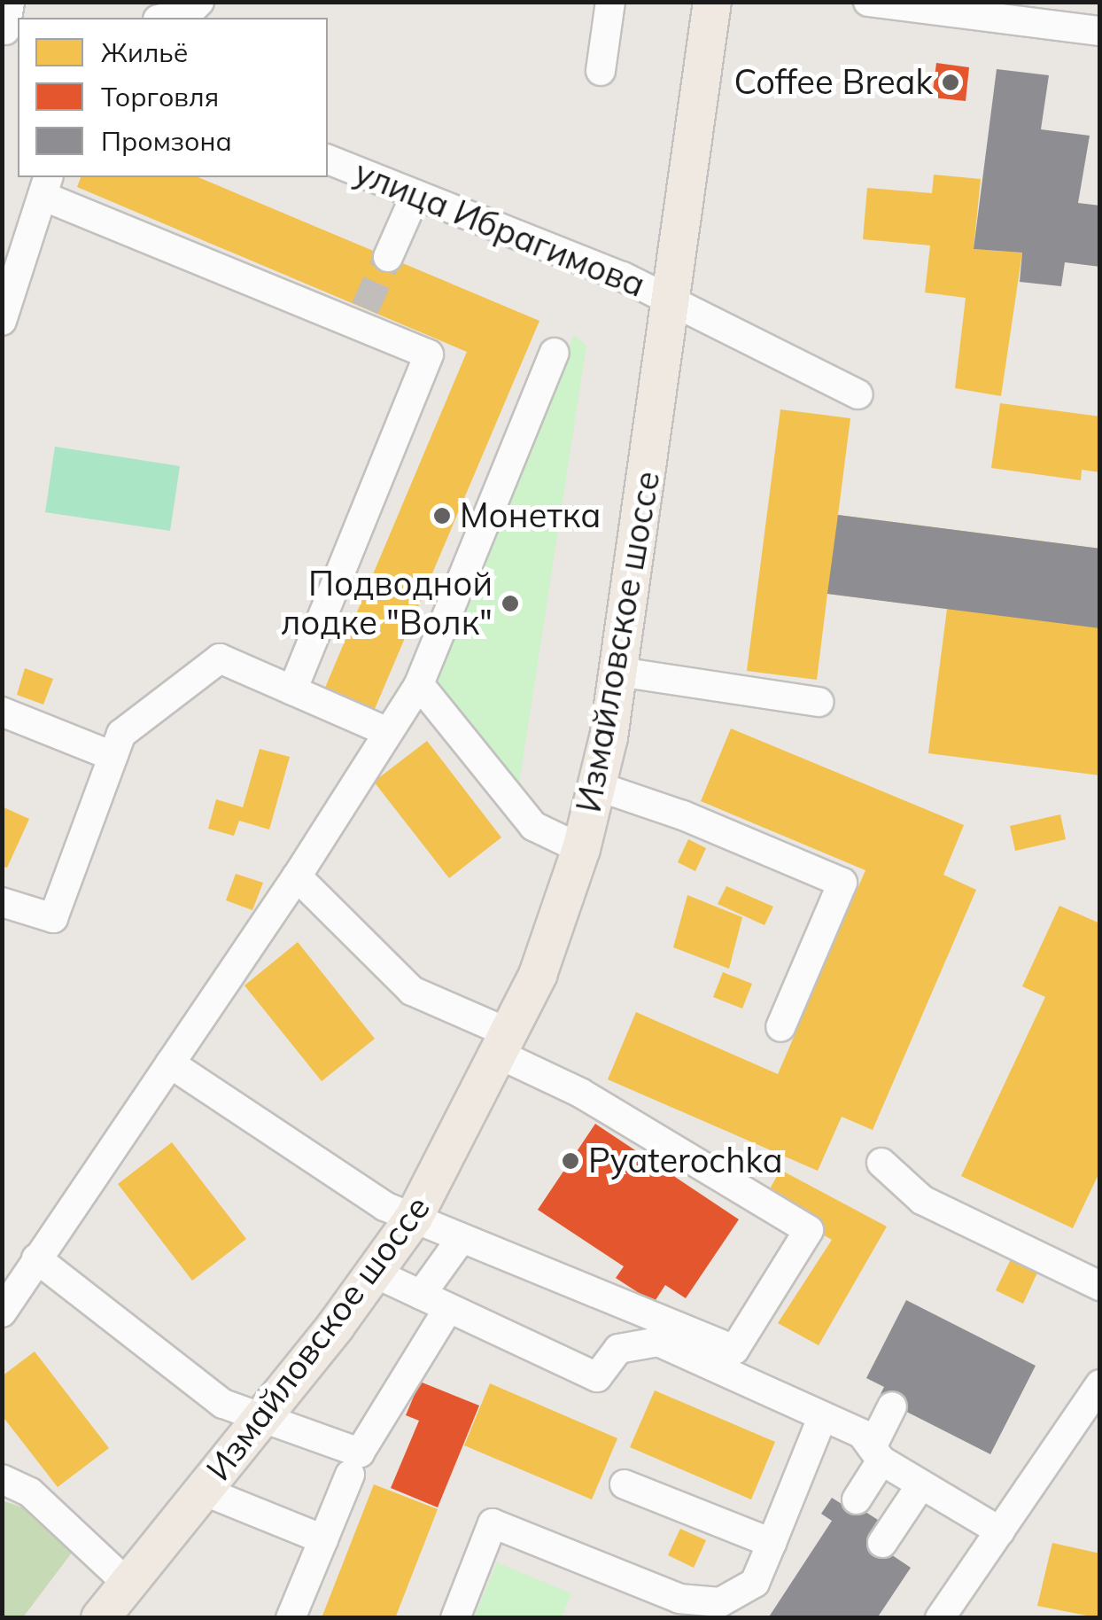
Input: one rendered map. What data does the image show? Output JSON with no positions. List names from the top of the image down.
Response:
{
  "streets": {
    "main road": ["Измайловское шоссе"],
    "street": ["улица Ибрагимова"]
  },
  "crossings": [
    ["улица Ибрагимова", "Измайловское шоссе"]
  ],
  "places": [
    "Coffee Break",
    "Монетка",
    "Подводной лодке \"Волк\"",
    "Pyaterochka"
  ],
  "legend": ["Жильё", "Торговля", "Промзона"]
}
